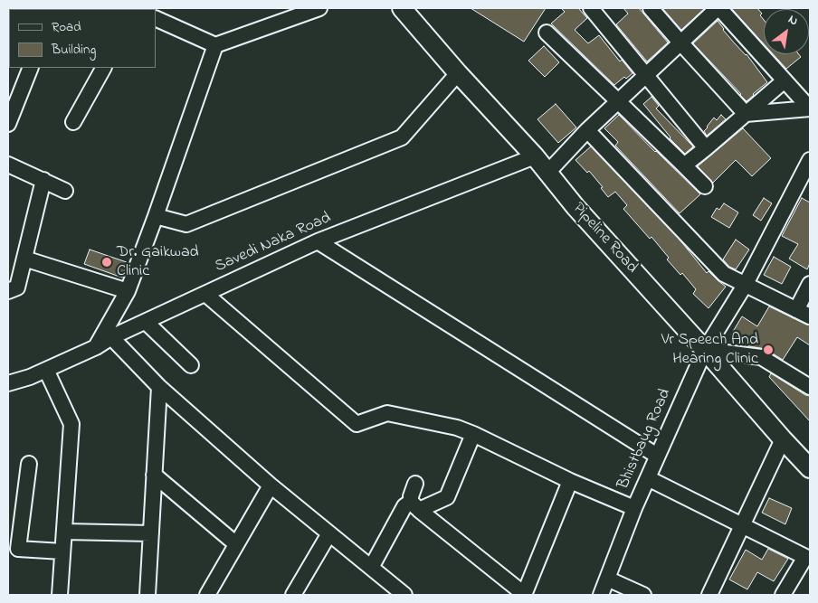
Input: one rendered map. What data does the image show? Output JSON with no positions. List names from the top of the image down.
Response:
{
  "streets": {
    "main road": ["Pipeline Road"],
    "street": ["Savedi Naka Road", "Bhistbaug Road"]
  },
  "crossings": [
    ["Pipeline Road", "Savedi Naka Road"],
    ["Pipeline Road", "Bhistbaug Road"]
  ],
  "places": ["Dr. Gaikwad Clinic", "Vr Speech And Hearing Clinic"],
  "legend": ["Road", "Building"],
  "north": "top right"
}
